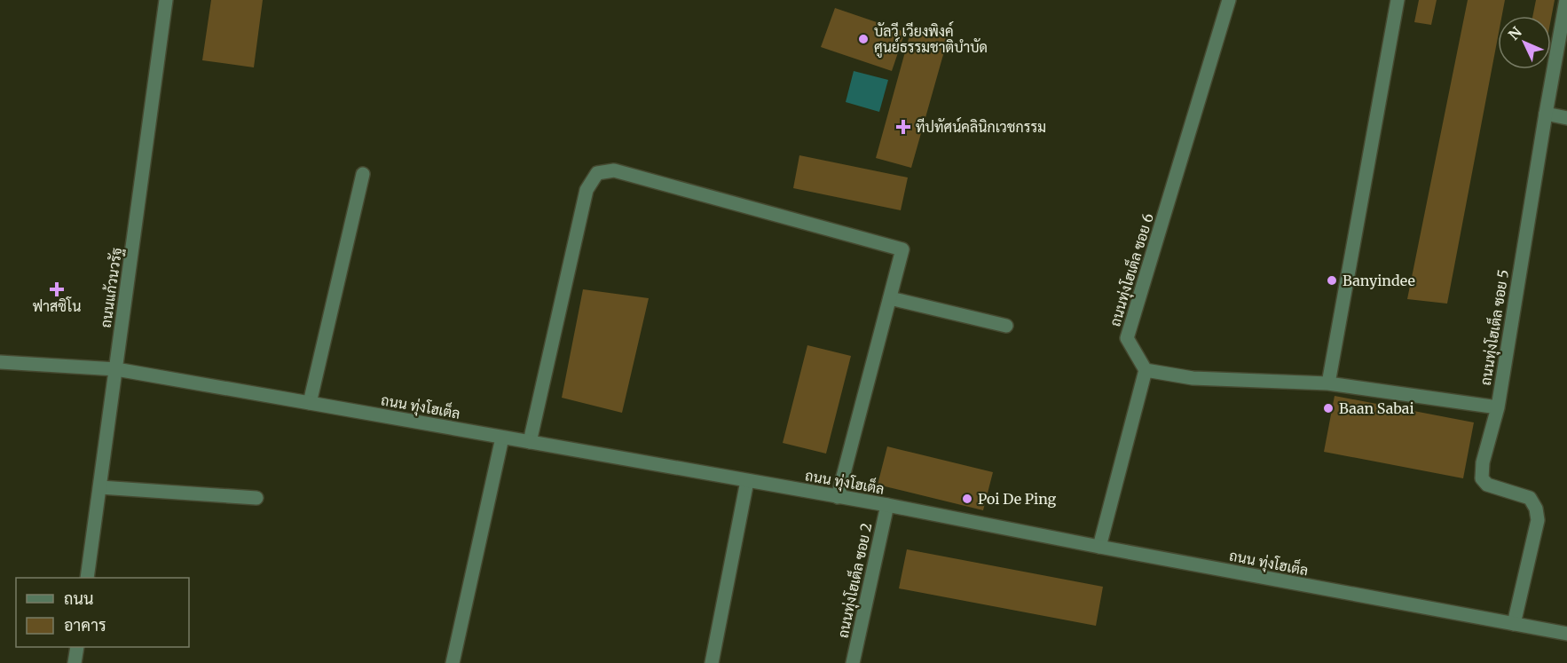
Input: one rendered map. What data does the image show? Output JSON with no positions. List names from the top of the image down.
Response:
{
  "streets": {
    "street": [
      "ถนนทุ่งโฮเต็ล ซอย 6",
      "ถนนแก้วนวรัฐ",
      "ถนนทุ่งโฮเต็ล ซอย 5",
      "ถนน ทุ่งโฮเต็ล",
      "ถนนทุ่งโฮเต็ล ซอย 2"
    ]
  },
  "crossings": [
    ["ถนนแก้วนวรัฐ", "ถนน ทุ่งโฮเต็ล"],
    ["ถนนทุ่งโฮเต็ล ซอย 5", "ถนน ทุ่งโฮเต็ล"],
    ["ถนน ทุ่งโฮเต็ล", "ถนนทุ่งโฮเต็ล ซอย 2"]
  ],
  "places": {
    "other": [
      "บัลวี เวียงพิงค์ ศูนย์ธรรมชาติบำบัด",
      "Banyindee",
      "Baan Sabai",
      "Poi De Ping"
    ],
    "health": ["ทีปทัศน์คลินิกเวชกรรม", "ฟาสซิโน"]
  },
  "legend": ["ถนน", "อาคาร"],
  "north": "top left"
}
